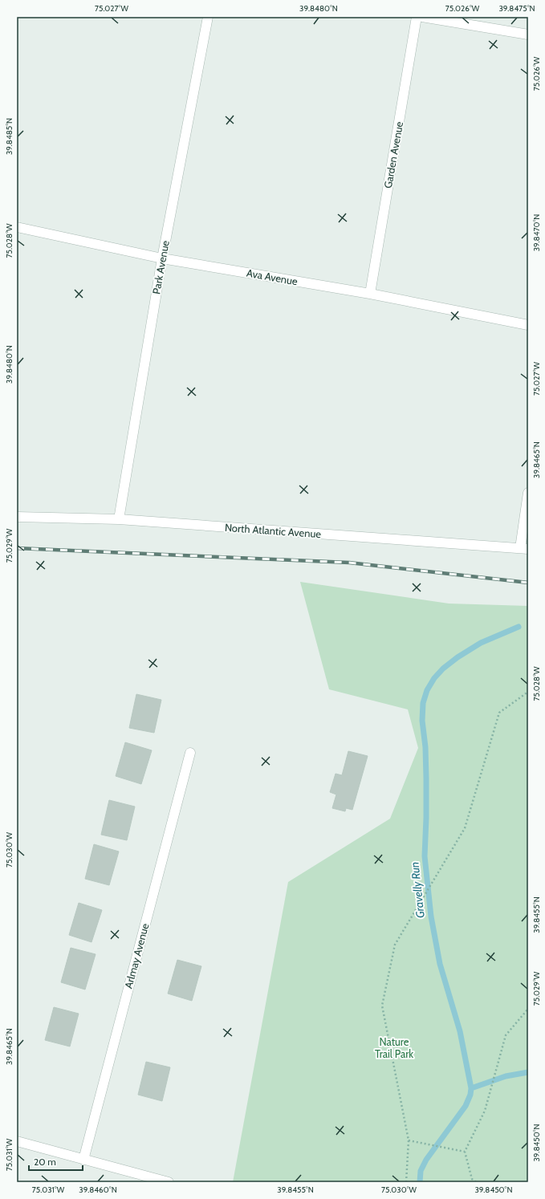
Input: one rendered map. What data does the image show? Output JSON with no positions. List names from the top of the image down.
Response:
{
  "streets": {
    "street": [
      "Garden Avenue",
      "Park Avenue",
      "Ava Avenue",
      "North Atlantic Avenue",
      "Arlmay Avenue"
    ]
  },
  "crossings": [
    ["Garden Avenue", "Ava Avenue"],
    ["Park Avenue", "Ava Avenue"],
    ["Park Avenue", "North Atlantic Avenue"]
  ],
  "water": ["Gravelly Run"],
  "parks": ["Nature Trail Park"],
  "scale_bar": "20 m",
  "coordinates": [
    "75.027°W",
    "39.8480°N",
    "75.026°W",
    "39.8475°N",
    "39.8485°N",
    "39.8470°N",
    "75.028°W",
    "39.8465°N",
    "75.029°W",
    "75.030°W",
    "39.8455°N",
    "39.8450°N",
    "75.031°W",
    "39.8460°N"
  ]
}
